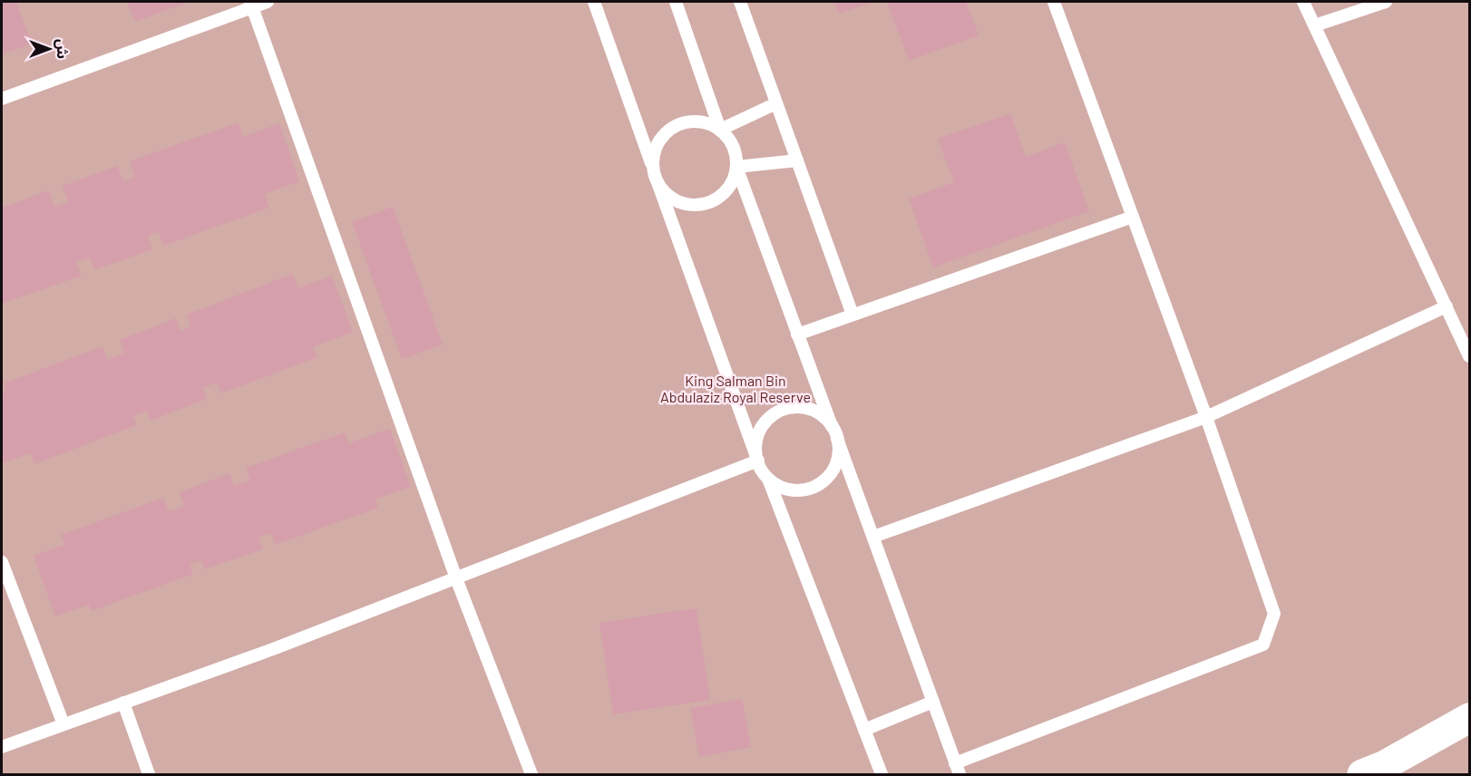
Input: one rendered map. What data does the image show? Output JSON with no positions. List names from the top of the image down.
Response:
{
  "parks": ["King Salman Bin Abdulaziz Royal Reserve"],
  "north": "right"
}
